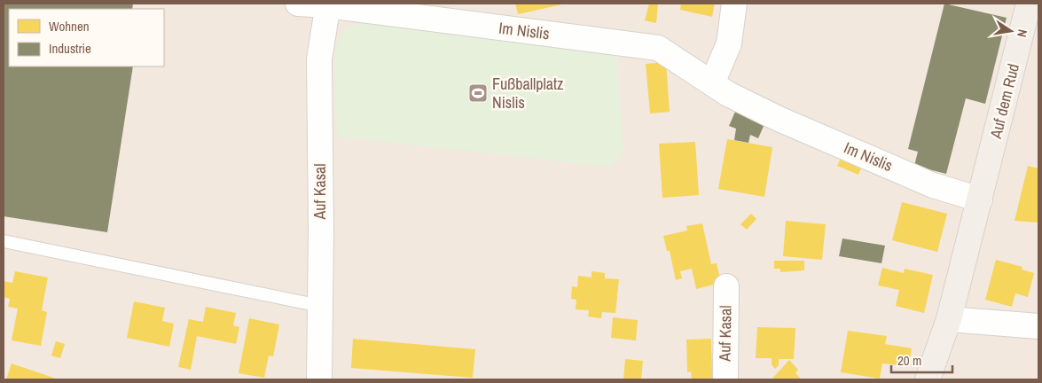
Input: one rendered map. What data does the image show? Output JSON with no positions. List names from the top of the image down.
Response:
{
  "streets": {
    "main road": ["Auf dem Rud"],
    "street": ["Im Nislis", "Auf Kasal"]
  },
  "crossings": [
    ["Im Nislis", "Auf dem Rud"],
    ["Im Nislis", "Auf Kasal"]
  ],
  "places": {
    "sports": ["Fußballplatz Nislis"]
  },
  "legend": ["Wohnen", "Industrie"],
  "scale_bar": "20 m",
  "north": "right"
}
